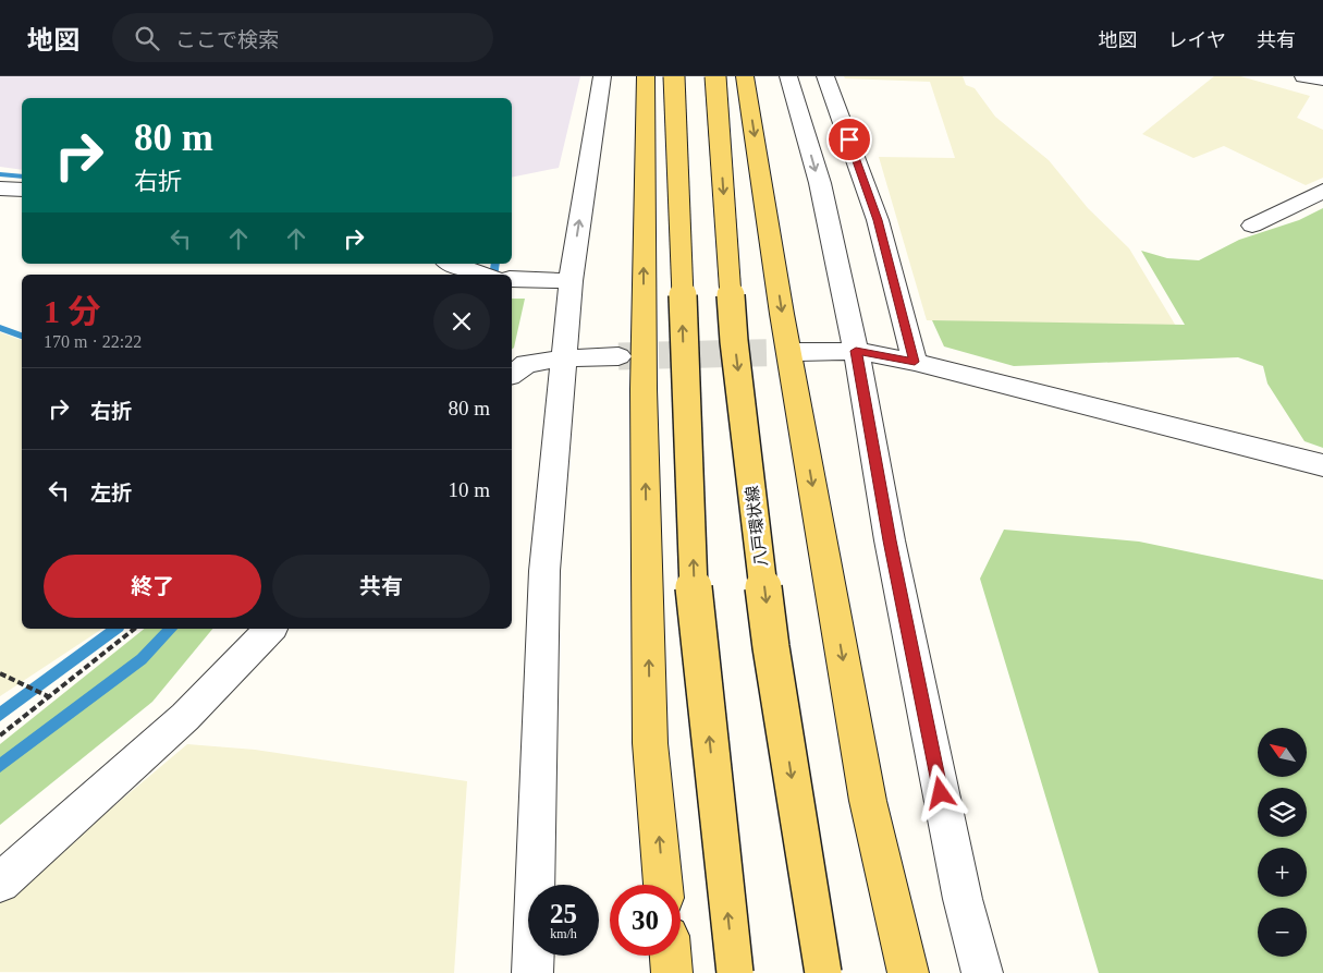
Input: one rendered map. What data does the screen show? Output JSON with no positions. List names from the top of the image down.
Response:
{
  "streets": {
    "main road": ["八戸環状線"]
  },
  "north": "top left",
  "page": {
    "header": "地図",
    "search": "ここで検索",
    "nav": ["地図", "レイヤ", "共有"],
    "turn": ["80 m", "右折"],
    "heading": ["1 分", "170 m · 22:22"],
    "list": [
      {
        "name": "右折",
        "value": "80 m"
      },
      {
        "name": "左折",
        "value": "10 m"
      }
    ],
    "buttons": ["終了", "共有"],
    "map_buttons": ["+", "−"],
    "speed": "25 km/h",
    "limit": "30"
  }
}
